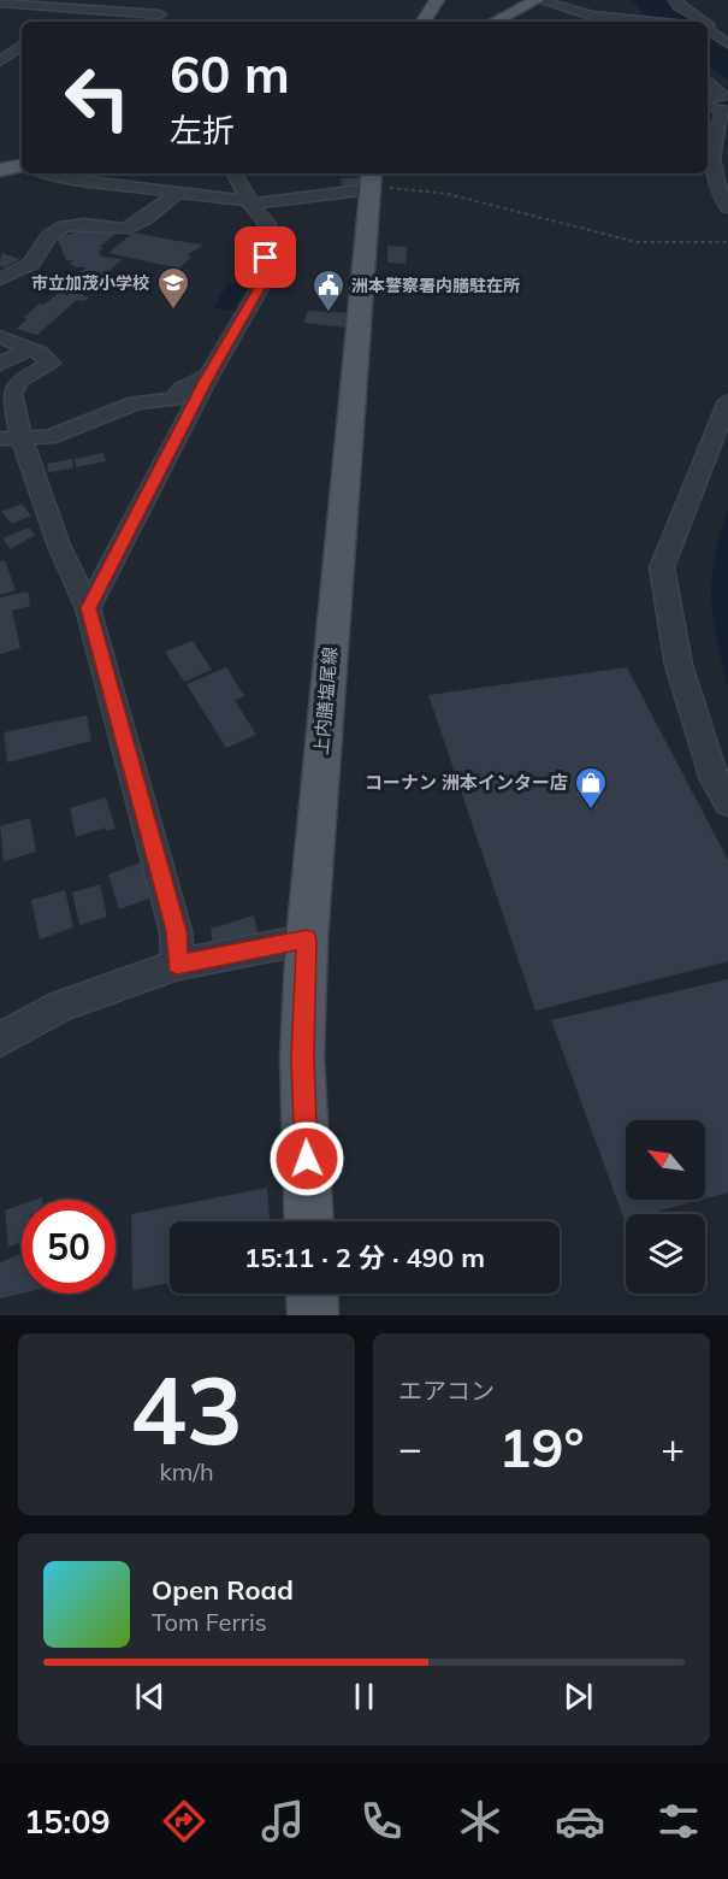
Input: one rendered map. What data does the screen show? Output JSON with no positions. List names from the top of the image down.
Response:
{
  "streets": {
    "main road": ["上内膳塩尾線"]
  },
  "places": {
    "school or university": ["市立加茂小学校"],
    "public building": ["洲本警察署内膳駐在所"],
    "shop": ["コーナン 洲本インター店"]
  },
  "north": "top left",
  "page": {
    "turn": ["60 m", "左折"],
    "limit": "50",
    "trip": "15:11 · 2 分 · 490 m",
    "tile": [
      ["43", "km/h"],
      "エアコン"
    ],
    "heat": ["−", "19°", "+"],
    "song": ["Open Road", "Tom Ferris"],
    "tabs": "15:09"
  }
}
